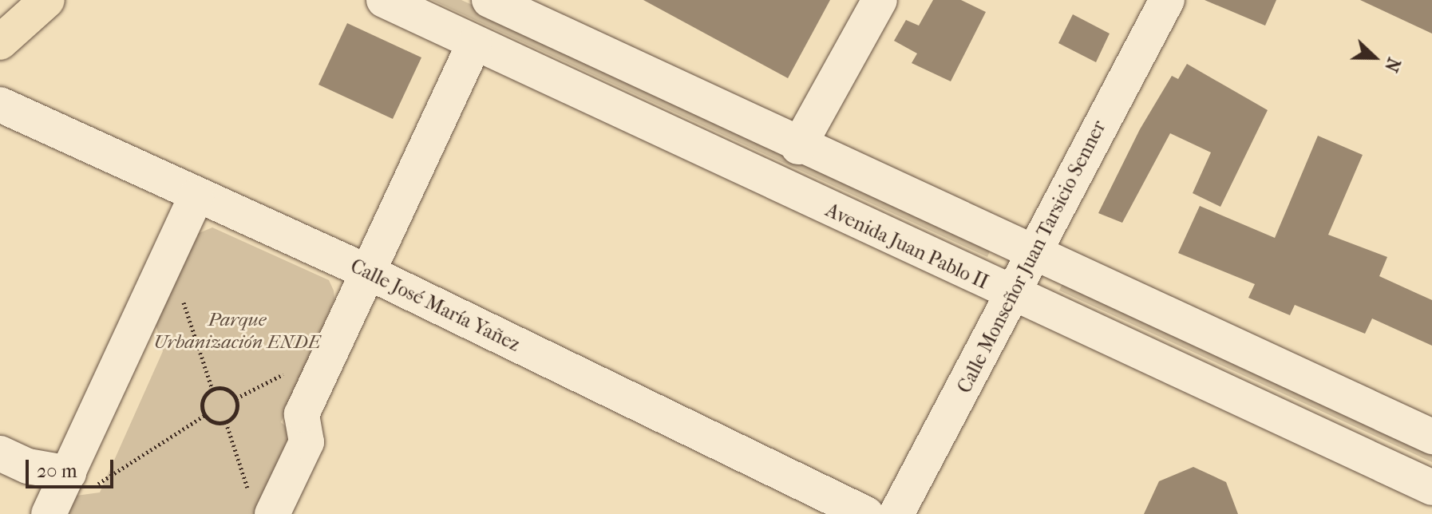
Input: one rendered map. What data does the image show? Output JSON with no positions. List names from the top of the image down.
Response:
{
  "streets": {
    "street": ["Avenida Juan Pablo II", "Calle Monseñor Juan Tarsicio Senner", "Calle José María Yañez"]
  },
  "crossings": [
    ["Avenida Juan Pablo II", "Calle Monseñor Juan Tarsicio Senner"]
  ],
  "parks": ["Parque Urbanización ENDE"],
  "scale_bar": "20 m",
  "north": "right"
}
